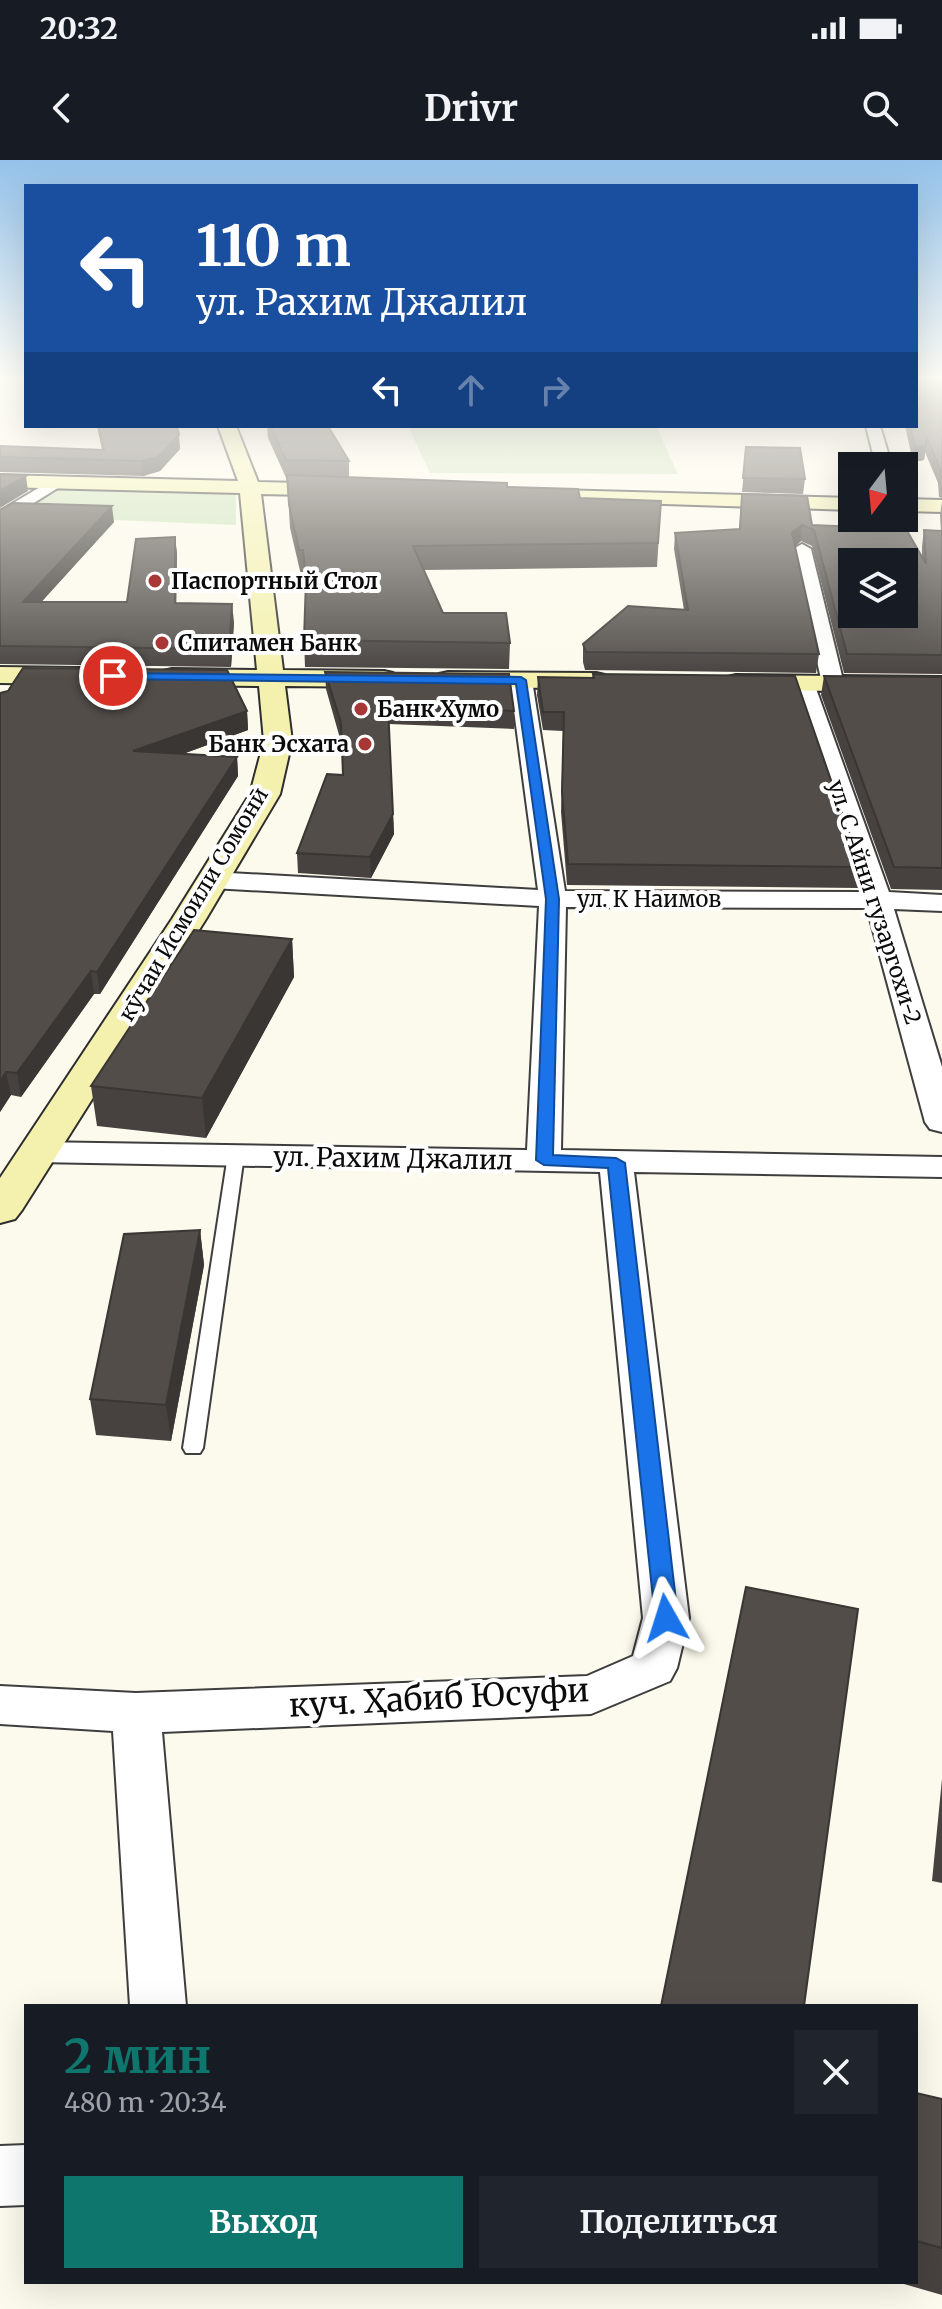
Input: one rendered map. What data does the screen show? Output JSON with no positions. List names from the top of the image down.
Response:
{
  "streets": {
    "street": [
      "ул. К Наимов",
      "ул. С Айни гузаргохи-2",
      "кӯчаи Исмоили Сомонӣ",
      "ул. Рахим Джалил",
      "куч. Ҳабиб Юсуфи"
    ]
  },
  "crossings": [
    ["ул. К Наимов", "ул. С Айни гузаргохи-2"],
    ["ул. К Наимов", "кӯчаи Исмоили Сомонӣ"],
    ["кӯчаи Исмоили Сомонӣ", "ул. Рахим Джалил"],
    ["ул. Рахим Джалил", "куч. Ҳабиб Юсуфи"]
  ],
  "places": [
    "Паспортный Стол",
    "Спитамен Банк",
    "Банк Хумо",
    "Банк Эсхата"
  ],
  "north": "bottom",
  "page": {
    "status": "20:32",
    "header": "Drivr",
    "turn": ["110 m", "ул. Рахим Джалил"],
    "heading": ["2 мин", "480 m · 20:34"],
    "buttons": ["Выход", "Поделиться"]
  }
}
